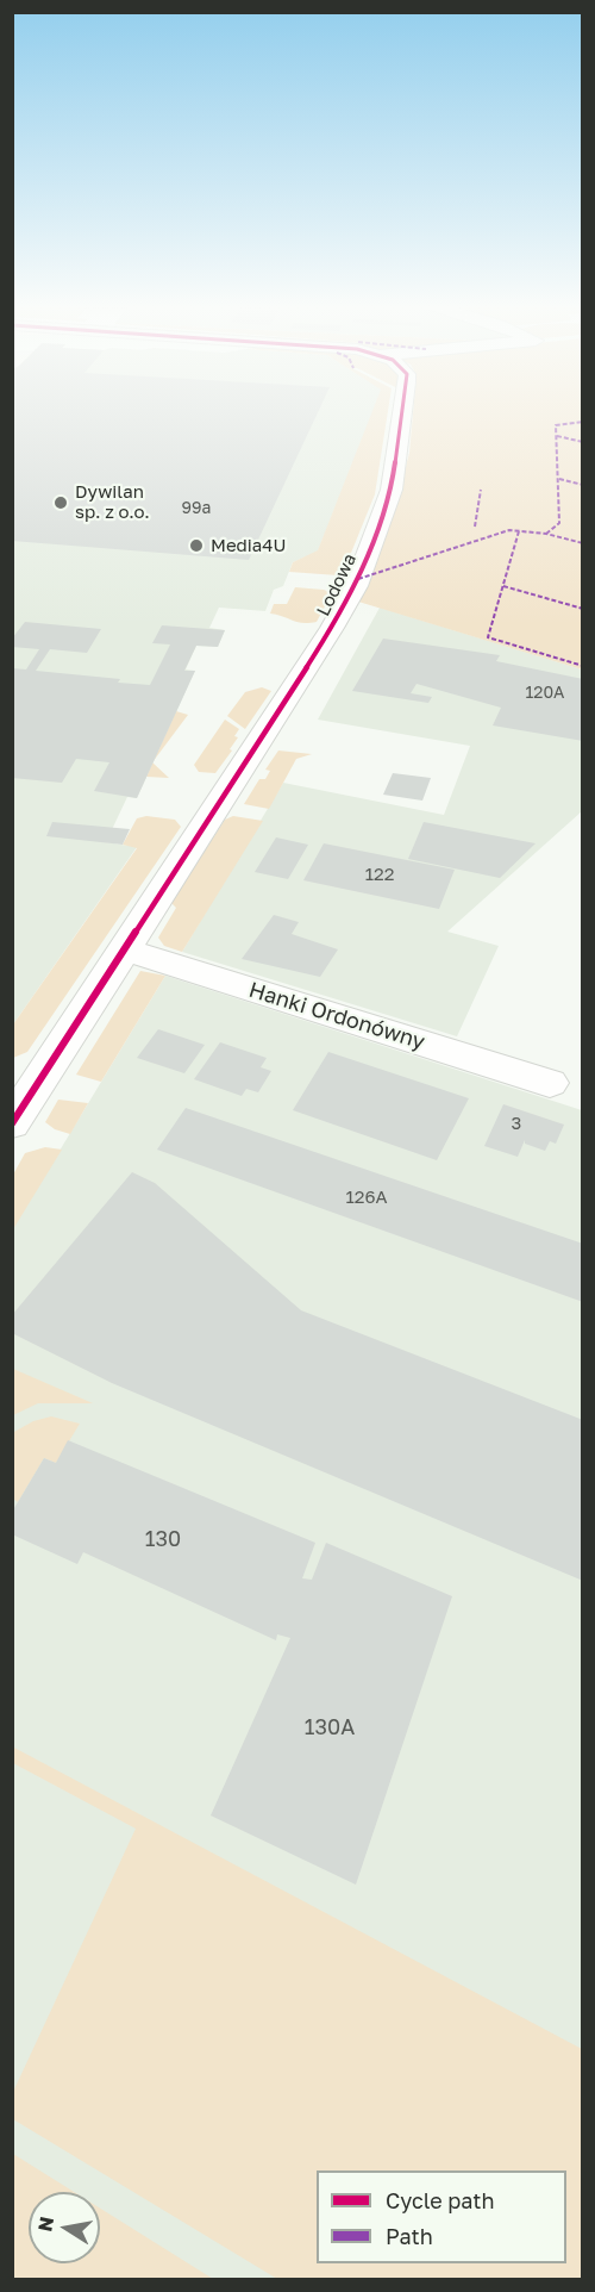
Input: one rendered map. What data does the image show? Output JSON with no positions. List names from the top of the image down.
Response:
{
  "streets": {
    "street": ["Lodowa", "Hanki Ordonówny"]
  },
  "crossings": [
    ["Lodowa", "Hanki Ordonówny"]
  ],
  "places": ["Dywilan sp. z o.o.", "Media4U"],
  "house_numbers": [
    "99a",
    "120A",
    "122",
    "3",
    "126A",
    "130",
    "130A"
  ],
  "legend": ["Cycle path", "Path"],
  "north": "left"
}
